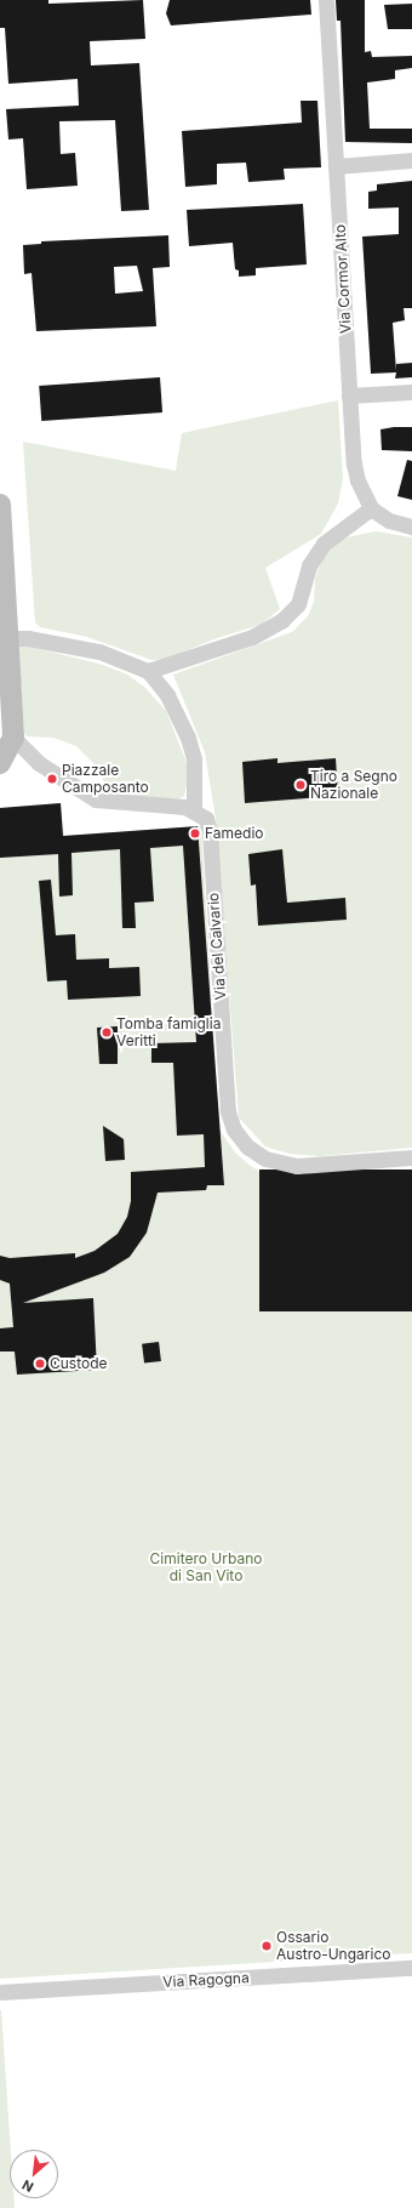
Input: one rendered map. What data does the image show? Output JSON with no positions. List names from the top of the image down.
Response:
{
  "streets": {
    "street": ["Via Cormor Alto", "Via del Calvario", "Via Ragogna"]
  },
  "parks": ["Cimitero Urbano di San Vito"],
  "places": [
    "Piazzale Camposanto",
    "Tiro a Segno Nazionale",
    "Famedio",
    "Tomba famiglia Veritti",
    "Custode",
    "Ossario Austro-Ungarico"
  ],
  "north": "bottom left"
}
